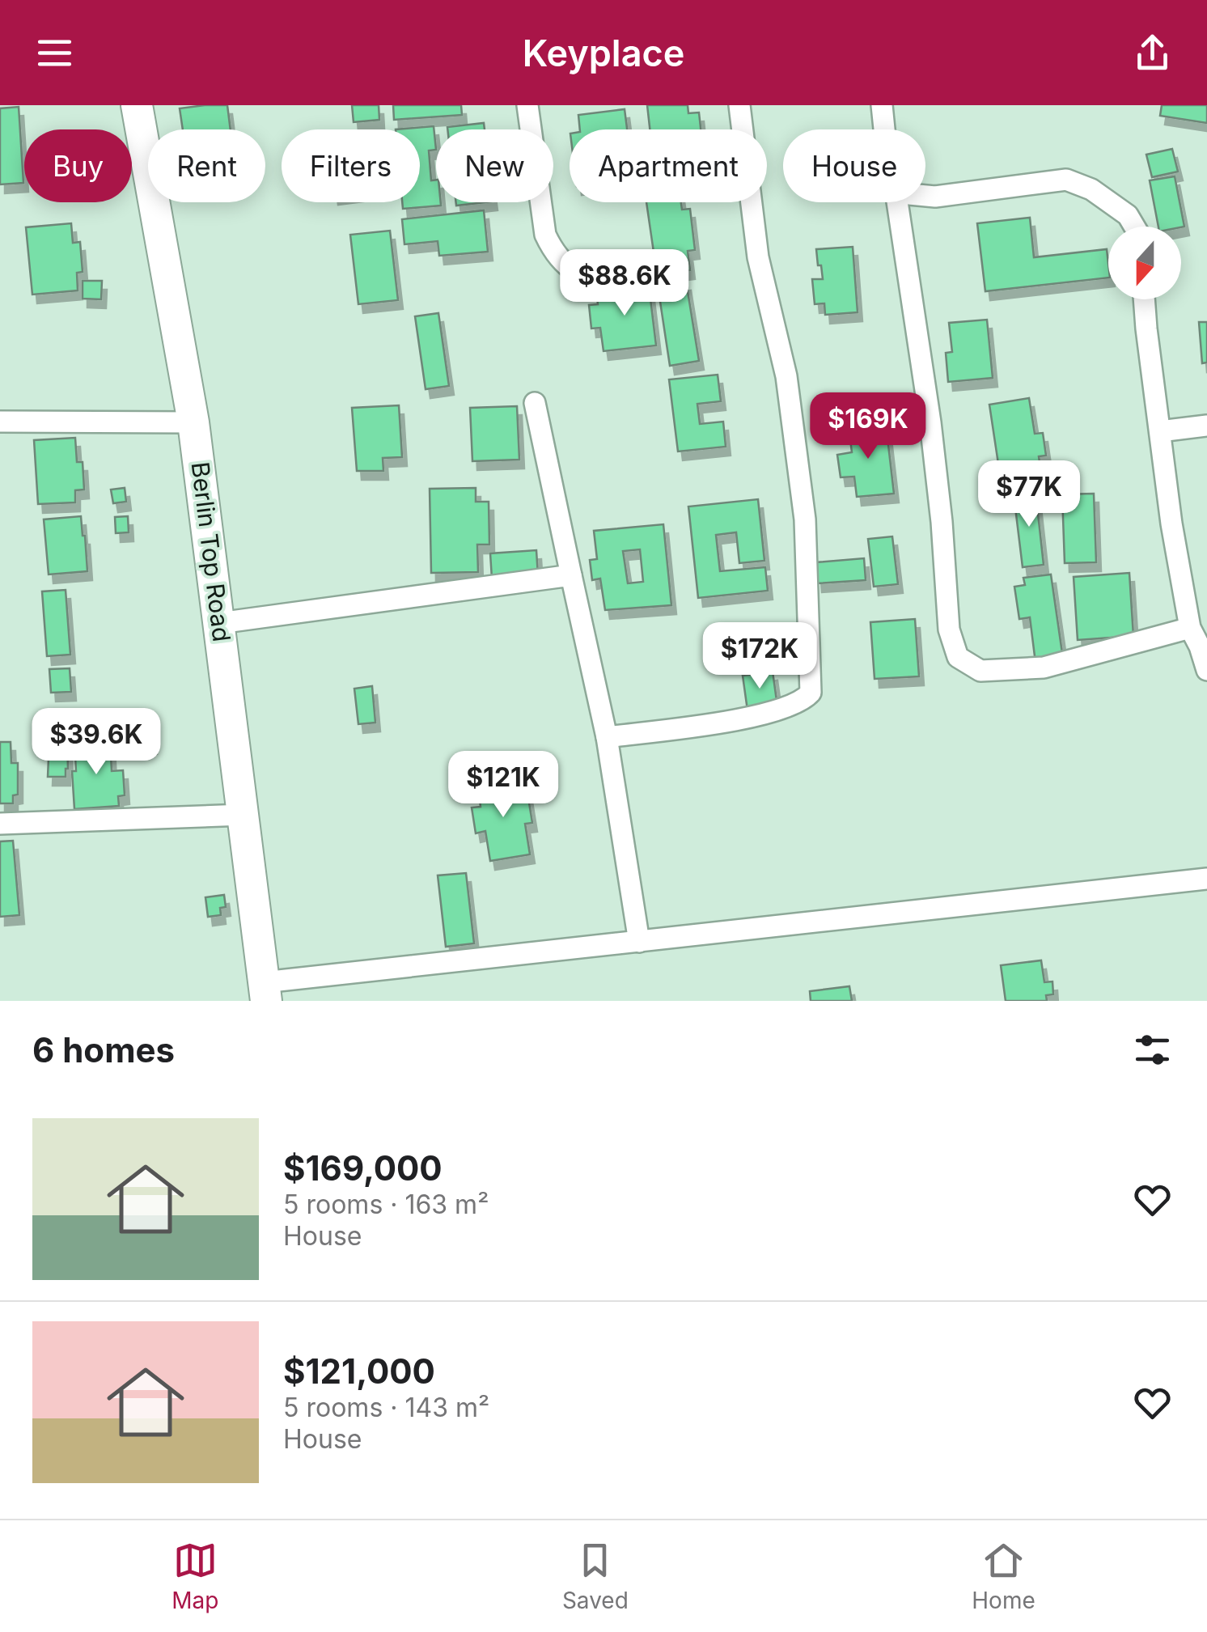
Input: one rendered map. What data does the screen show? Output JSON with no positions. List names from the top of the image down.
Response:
{
  "streets": {
    "street": ["Berlin Top Road"]
  },
  "north": "bottom",
  "page": {
    "header": "Keyplace",
    "chip": [
      "Buy",
      "Rent",
      "Filters",
      "New",
      "Apartment",
      "House"
    ],
    "price": [
      "$88.6K",
      "$169K",
      "$77K",
      "$172K",
      "$39.6K",
      "$121K"
    ],
    "heading": "6 homes",
    "list": [
      {
        "name": "$169,000",
        "note": "5 rooms · 163 m² · House"
      },
      {
        "name": "$121,000",
        "note": "5 rooms · 143 m² · House"
      }
    ],
    "tabs": ["Map", "Saved", "Home"]
  }
}
